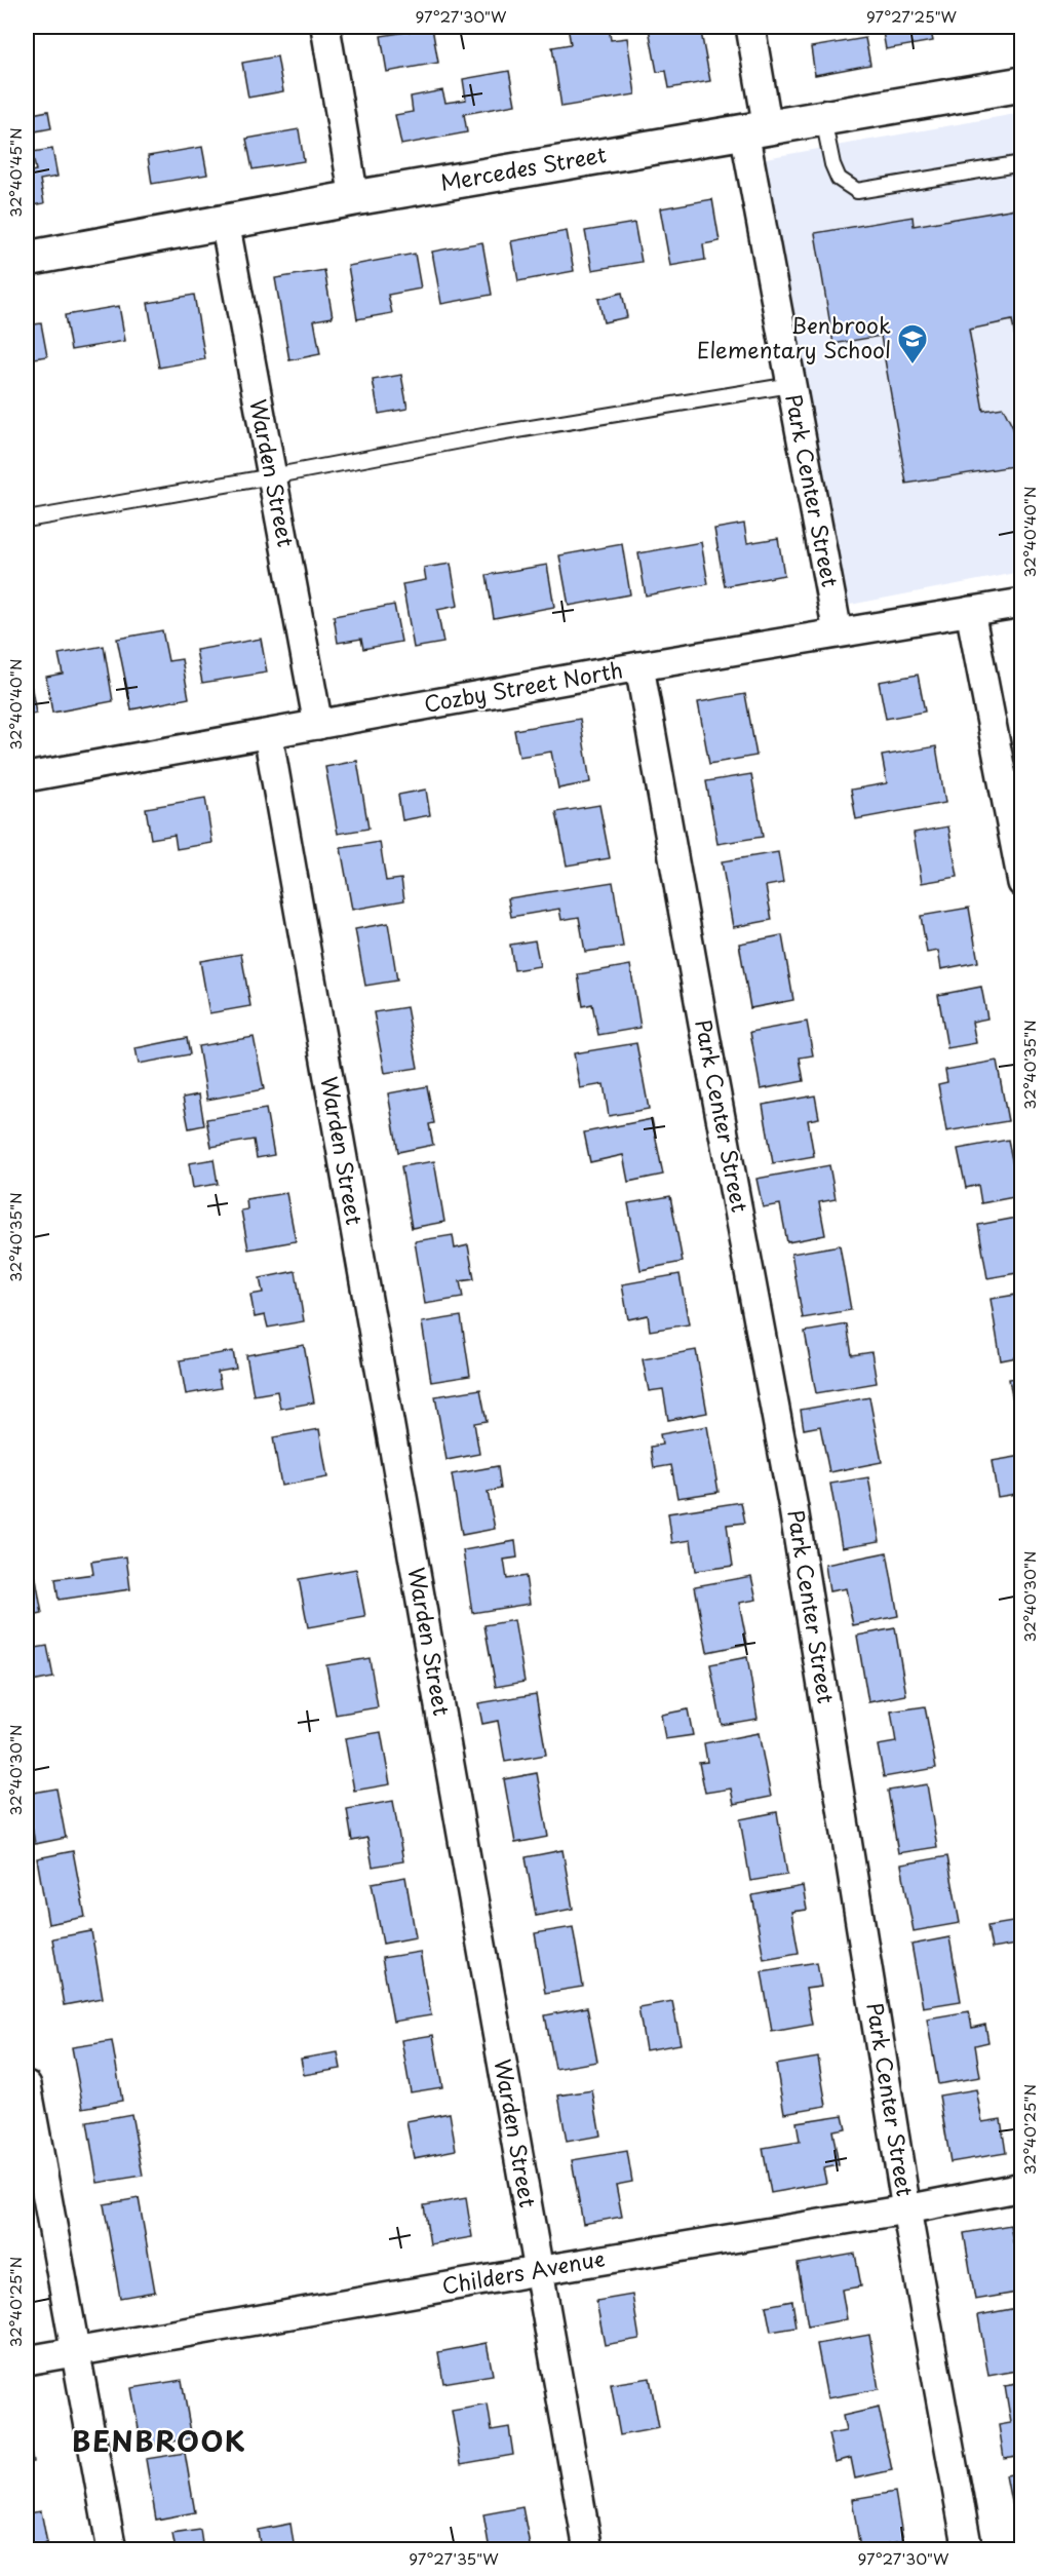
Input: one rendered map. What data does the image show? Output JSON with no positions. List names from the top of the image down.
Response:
{
  "streets": {
    "street": [
      "Mercedes Street",
      "Warden Street",
      "Park Center Street",
      "Cozby Street North",
      "Childers Avenue"
    ]
  },
  "crossings": [
    ["Mercedes Street", "Warden Street"],
    ["Mercedes Street", "Park Center Street"],
    ["Warden Street", "Cozby Street North"],
    ["Warden Street", "Childers Avenue"],
    ["Park Center Street", "Cozby Street North"],
    ["Park Center Street", "Childers Avenue"]
  ],
  "districts": ["BENBROOK"],
  "places": {
    "school or university": ["Benbrook Elementary School"]
  },
  "coordinates": [
    "97°27'30\"W",
    "97°27'25\"W",
    "32°40'45\"N",
    "32°40'40\"N",
    "32°40'35\"N",
    "32°40'30\"N",
    "32°40'25\"N",
    "97°27'35\"W"
  ]
}
